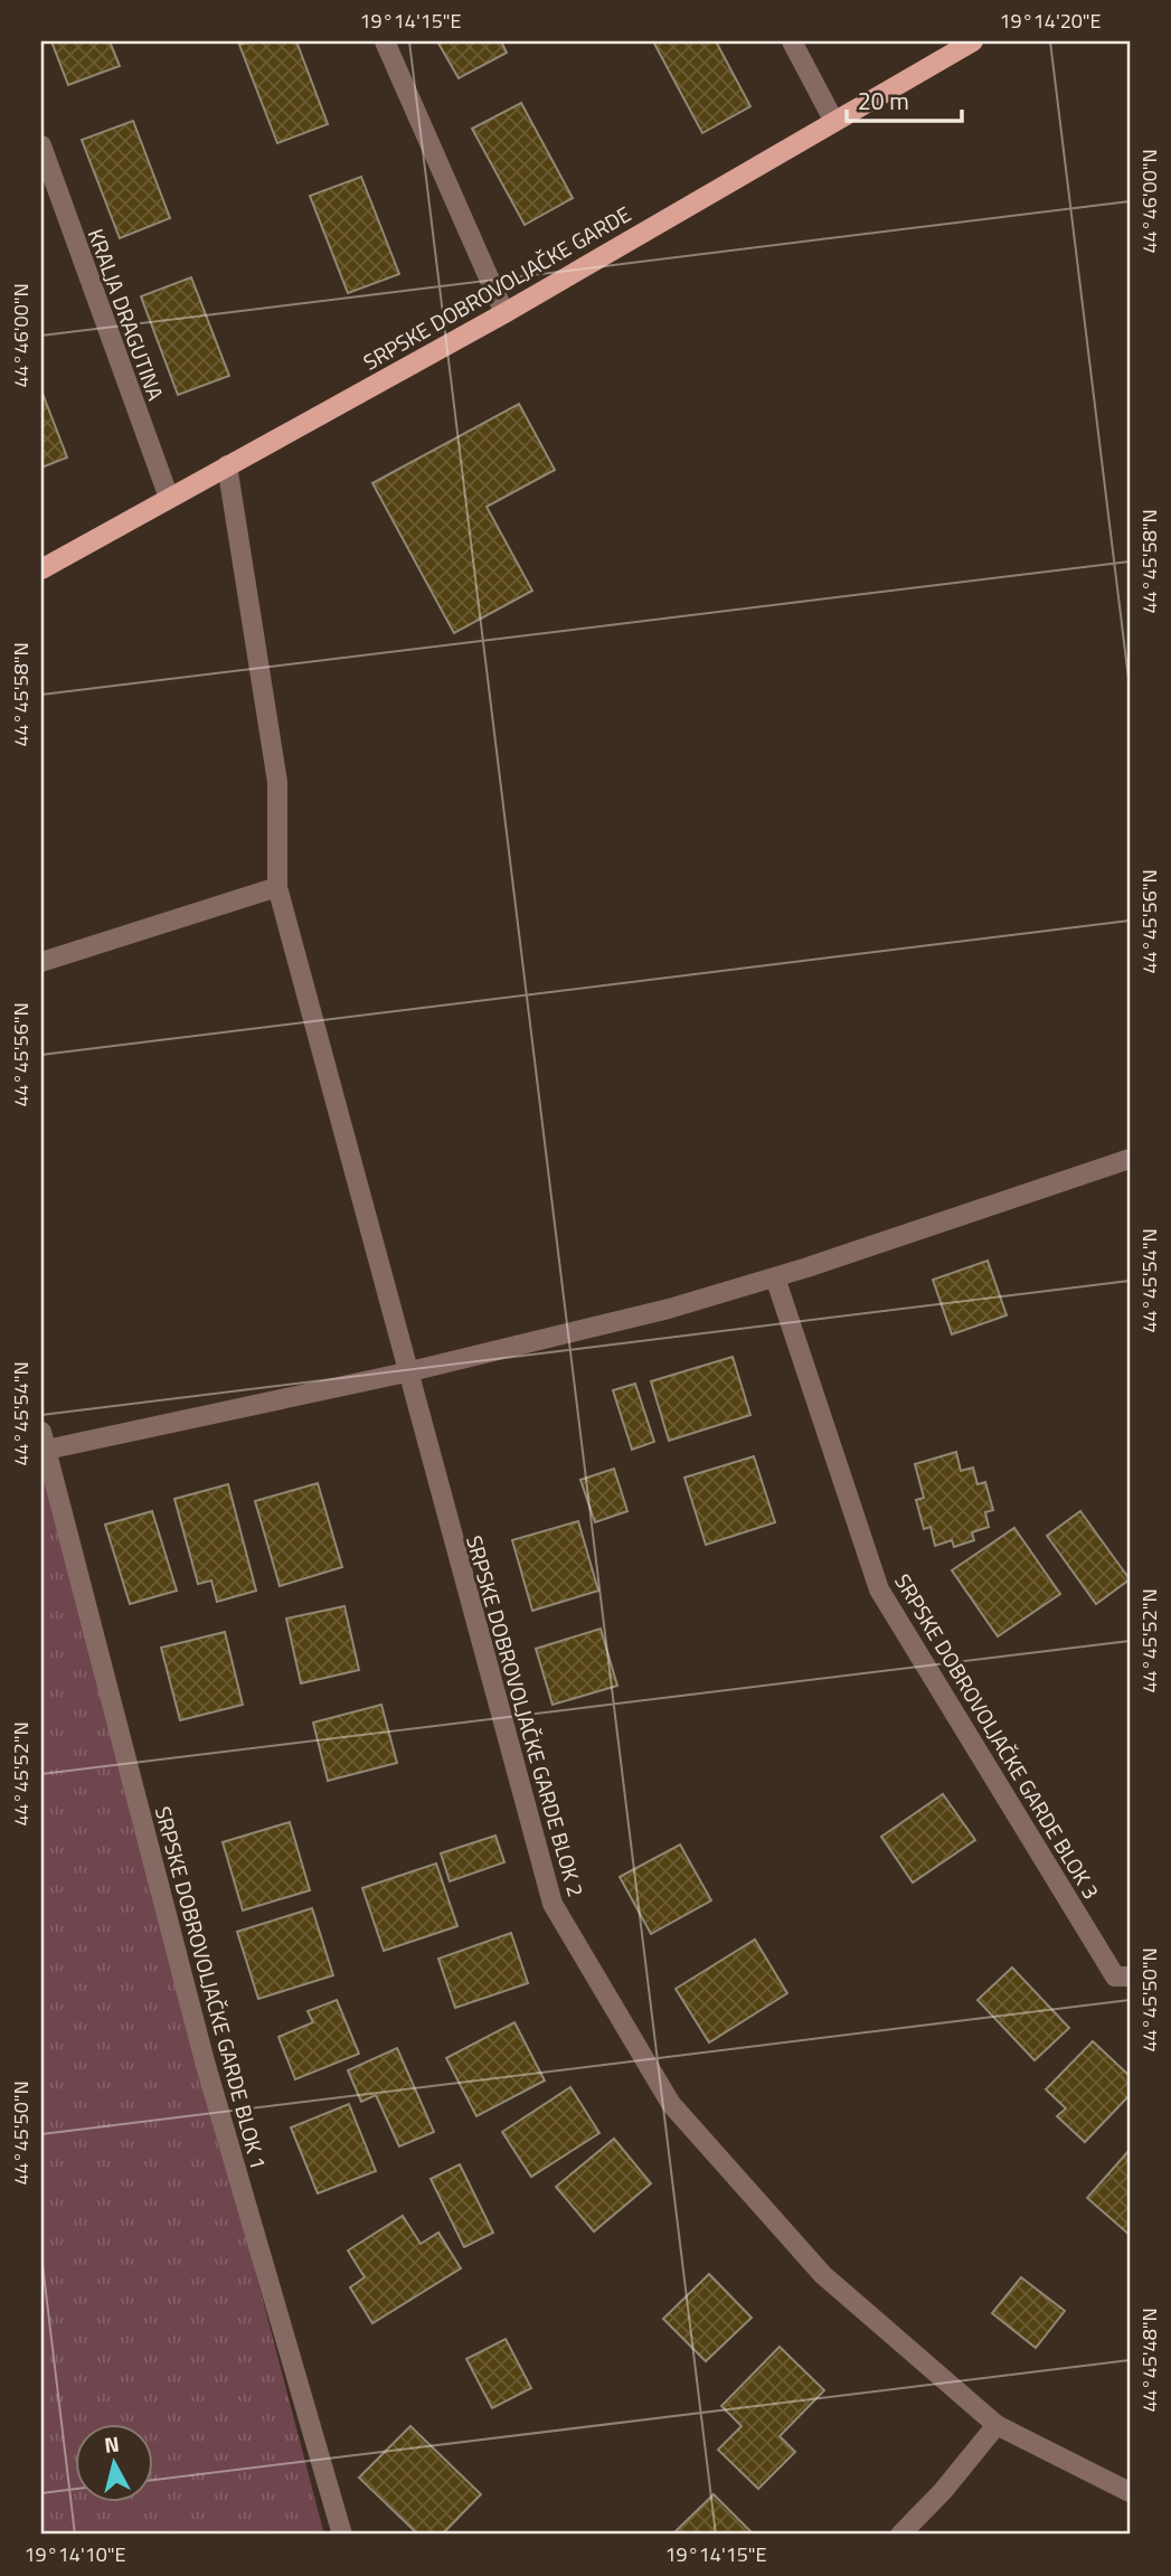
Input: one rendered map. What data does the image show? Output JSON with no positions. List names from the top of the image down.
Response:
{
  "streets": {
    "main road": ["SRPSKE DOBROVOLJAČKE GARDE"],
    "street": [
      "KRALJA DRAGUTINA",
      "SRPSKE DOBROVOLJAČKE GARDE BLOK 2",
      "SRPSKE DOBROVOLJAČKE GARDE BLOK 3",
      "SRPSKE DOBROVOLJAČKE GARDE BLOK 1"
    ]
  },
  "crossings": [
    ["SRPSKE DOBROVOLJAČKE GARDE", "KRALJA DRAGUTINA"],
    ["SRPSKE DOBROVOLJAČKE GARDE", "SRPSKE DOBROVOLJAČKE GARDE BLOK 2"]
  ],
  "scale_bar": "20 m",
  "north": "top",
  "coordinates": [
    "19°14'15\"E",
    "19°14'20\"E",
    "44°46'00\"N",
    "44°45'58\"N",
    "44°45'56\"N",
    "44°45'54\"N",
    "44°45'52\"N",
    "44°45'50\"N",
    "44°45'48\"N",
    "19°14'10\"E"
  ]
}
